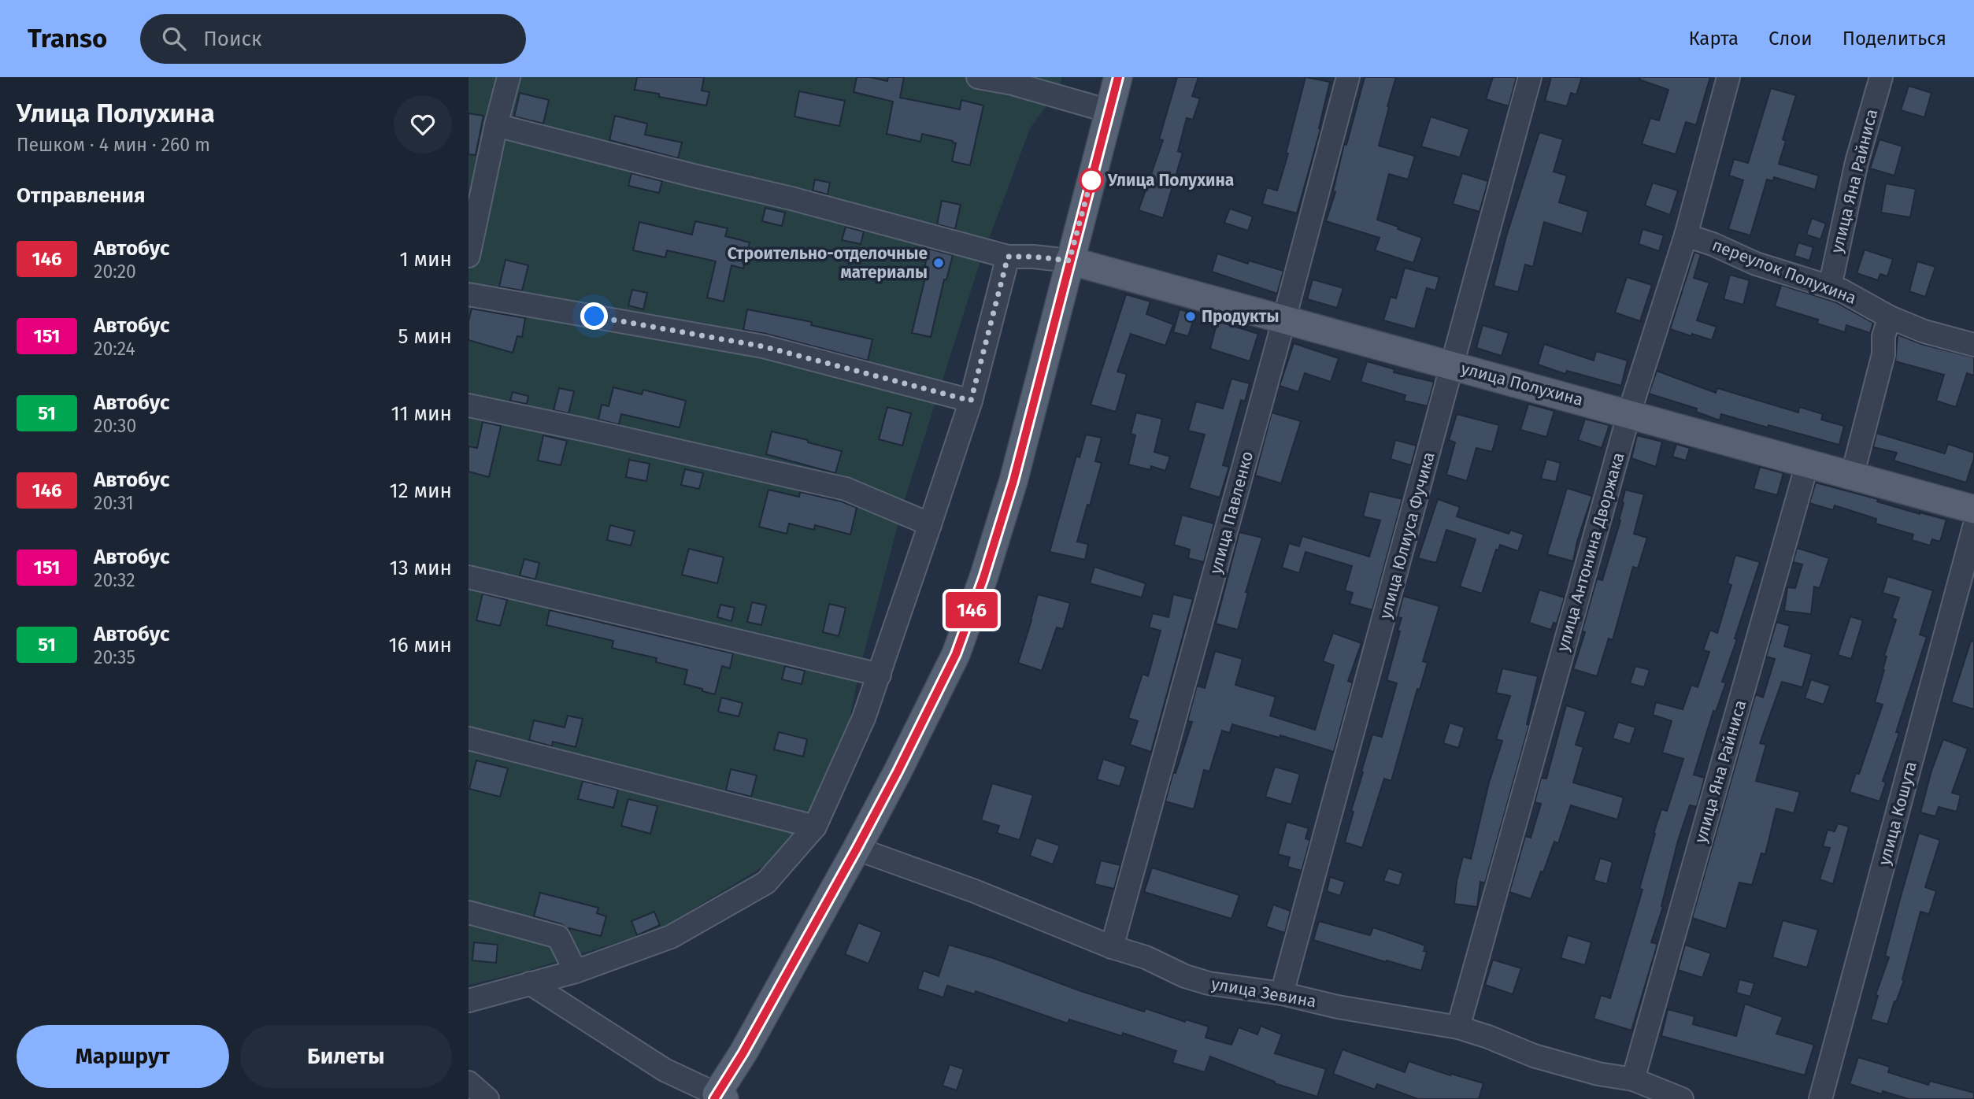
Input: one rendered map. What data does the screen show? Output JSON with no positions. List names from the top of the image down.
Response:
{
  "streets": {
    "main road": ["улица Полухина"],
    "street": [
      "улица Яна Райниса",
      "переулок Полухина",
      "улица Павленко",
      "улица Юлиуса Фучика",
      "улица Антонина Дворжака",
      "улица Кошута",
      "улица Зевина"
    ]
  },
  "crossings": [
    ["улица Яна Райниса", "переулок Полухина"],
    ["улица Яна Райниса", "улица Полухина"],
    ["улица Яна Райниса", "улица Зевина"],
    ["переулок Полухина", "улица Антонина Дворжака"],
    ["улица Полухина", "улица Павленко"],
    ["улица Полухина", "улица Юлиуса Фучика"],
    ["улица Полухина", "улица Антонина Дворжака"],
    ["улица Павленко", "улица Зевина"],
    ["улица Юлиуса Фучика", "улица Зевина"],
    ["улица Антонина Дворжака", "улица Зевина"]
  ],
  "places": ["Улица Полухина", "Строительно-отделочные материалы", "Продукты"],
  "lines": ["bus line 146"],
  "page": {
    "header": "Transo",
    "search": "Поиск",
    "nav": ["Карта", "Слои", "Поделиться"],
    "heading": [
      ["Улица Полухина", "Пешком · 4 мин · 260 m"],
      "Отправления"
    ],
    "on_map": "146",
    "list": [
      {
        "mark": "146",
        "name": "Автобус",
        "note": "20:20",
        "value": "1 мин"
      },
      {
        "mark": "151",
        "name": "Автобус",
        "note": "20:24",
        "value": "5 мин"
      },
      {
        "mark": "51",
        "name": "Автобус",
        "note": "20:30",
        "value": "11 мин"
      },
      {
        "mark": "146",
        "name": "Автобус",
        "note": "20:31",
        "value": "12 мин"
      },
      {
        "mark": "151",
        "name": "Автобус",
        "note": "20:32",
        "value": "13 мин"
      },
      {
        "mark": "51",
        "name": "Автобус",
        "note": "20:35",
        "value": "16 мин"
      }
    ],
    "buttons": ["Маршрут", "Билеты"]
  }
}
